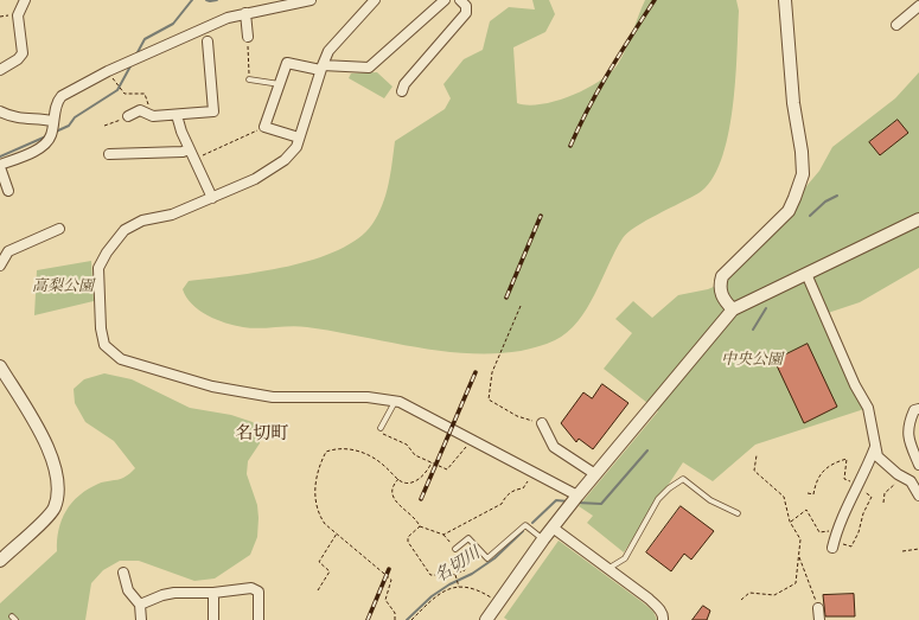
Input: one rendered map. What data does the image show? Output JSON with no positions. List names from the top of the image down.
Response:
{
  "districts": ["名切町"],
  "water": ["名切川"],
  "parks": ["高梨公園", "中央公園"]
}
